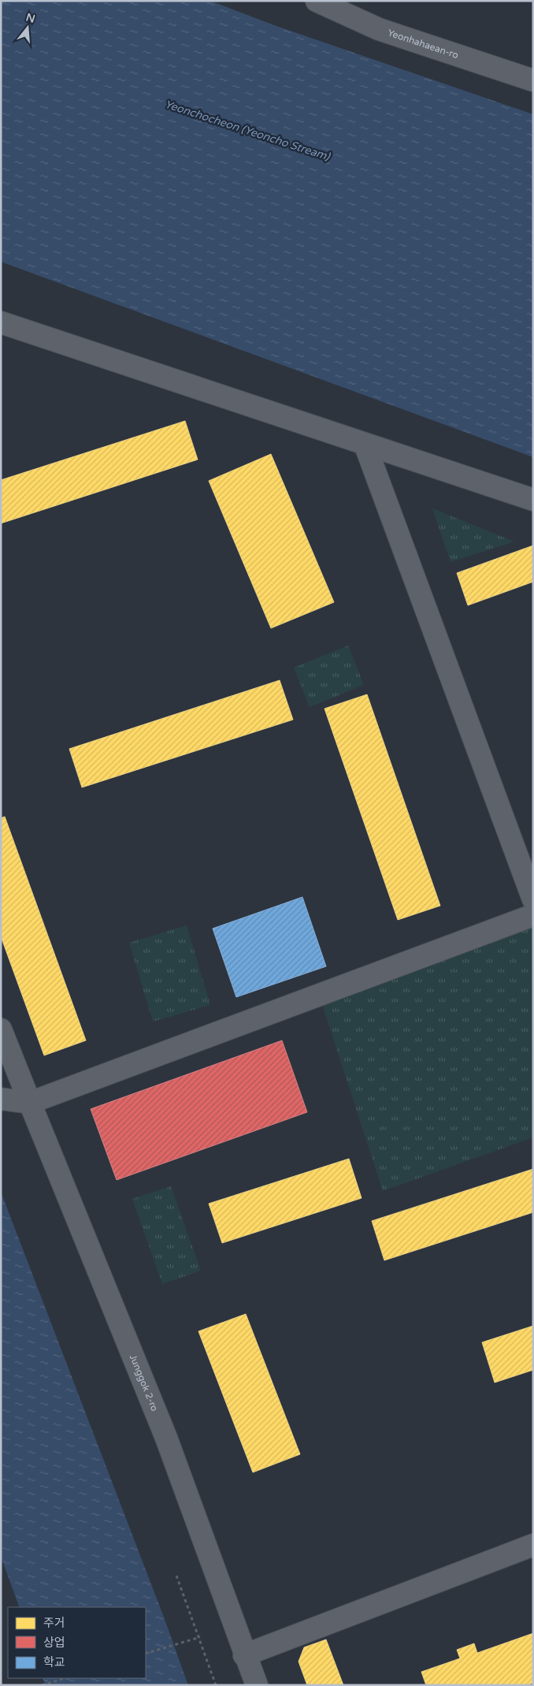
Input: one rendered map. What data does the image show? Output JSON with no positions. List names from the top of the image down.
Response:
{
  "streets": {
    "street": ["Yeonhahaean-ro", "Junggok 2-ro"]
  },
  "water": ["Yeonchocheon (Yeoncho Stream)"],
  "legend": ["주거", "상업", "학교"],
  "north": "top"
}
